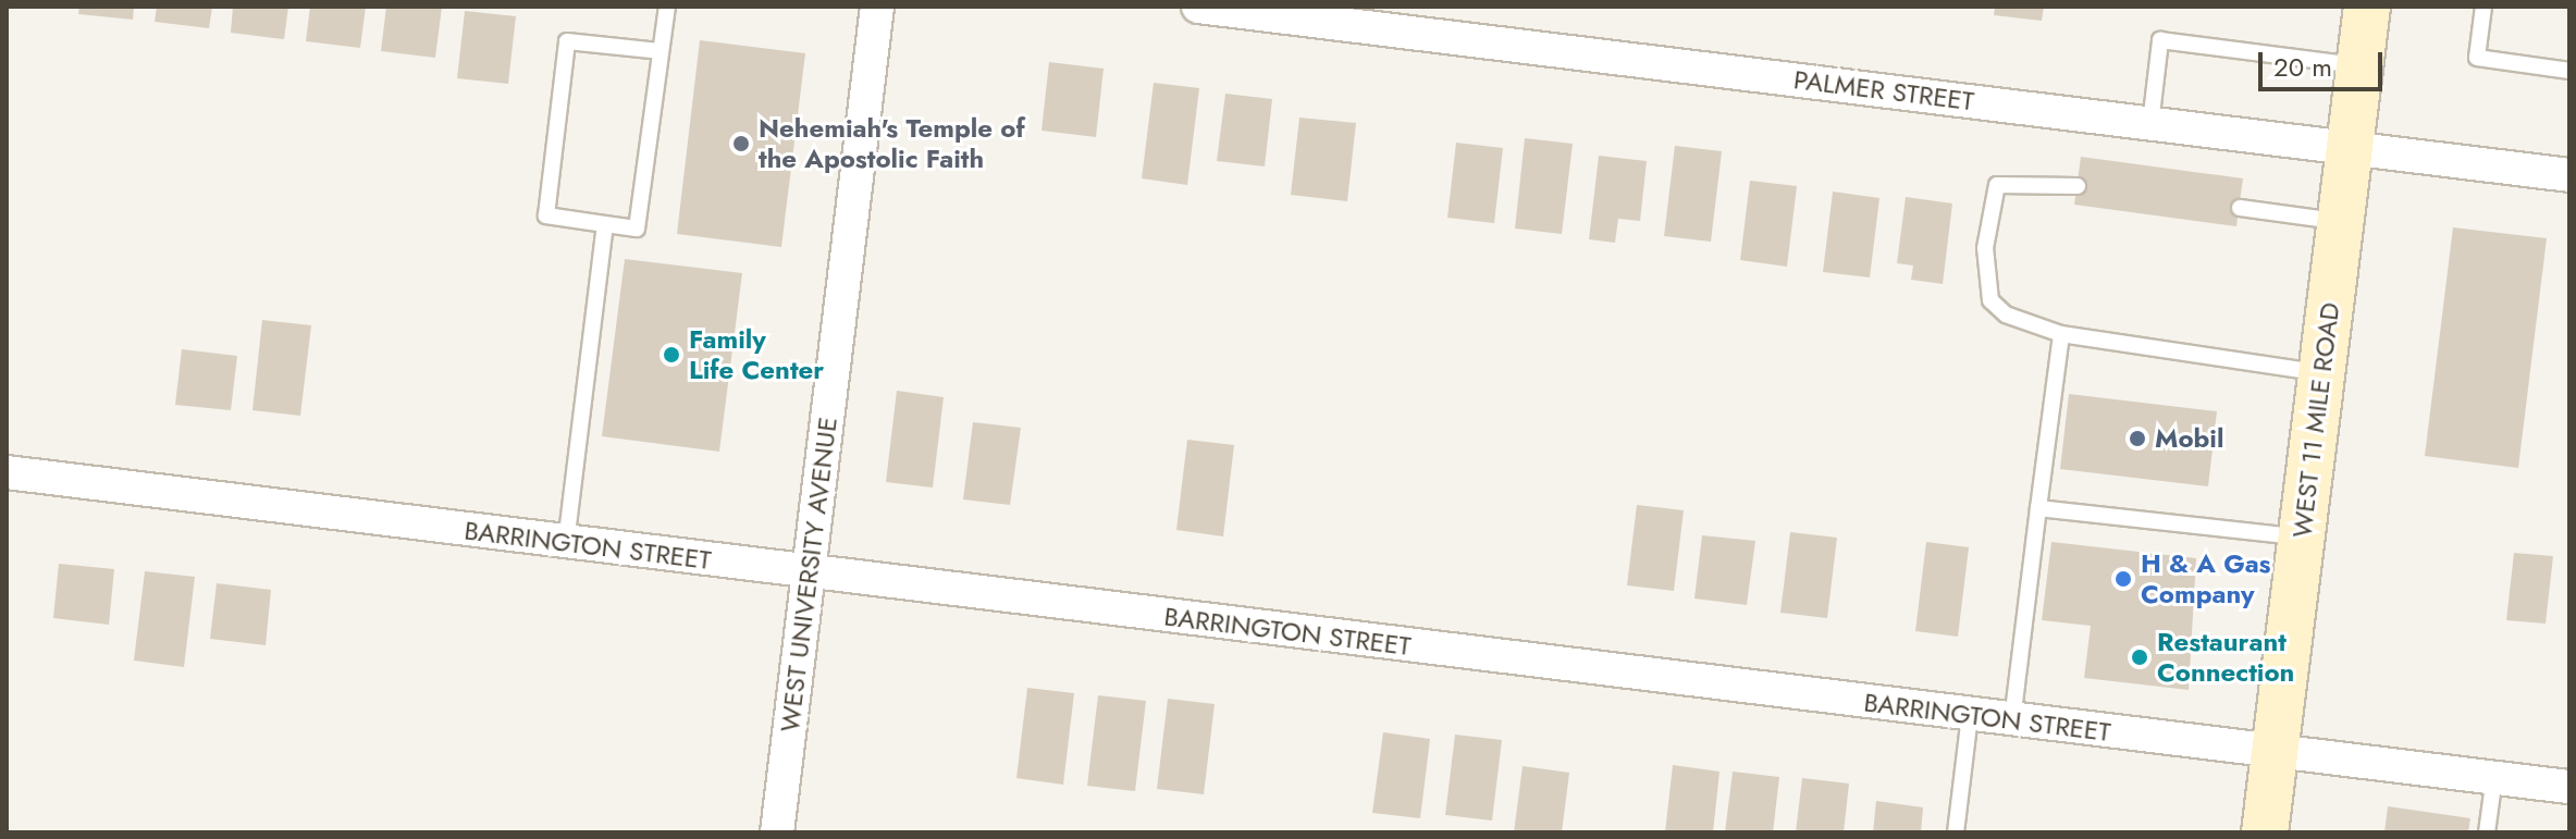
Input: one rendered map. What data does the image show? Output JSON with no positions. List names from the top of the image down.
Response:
{
  "streets": {
    "main road": ["WEST 11 MILE ROAD"],
    "street": ["PALMER STREET", "BARRINGTON STREET", "WEST UNIVERSITY AVENUE"]
  },
  "crossings": [
    ["PALMER STREET", "WEST 11 MILE ROAD"],
    ["WEST 11 MILE ROAD", "BARRINGTON STREET"],
    ["BARRINGTON STREET", "WEST UNIVERSITY AVENUE"]
  ],
  "places": [
    "Nehemiah's Temple of the Apostolic Faith",
    "Family Life Center",
    "Mobil",
    "H & A Gas Company",
    "Restaurant Connection"
  ],
  "scale_bar": "20 m"
}
